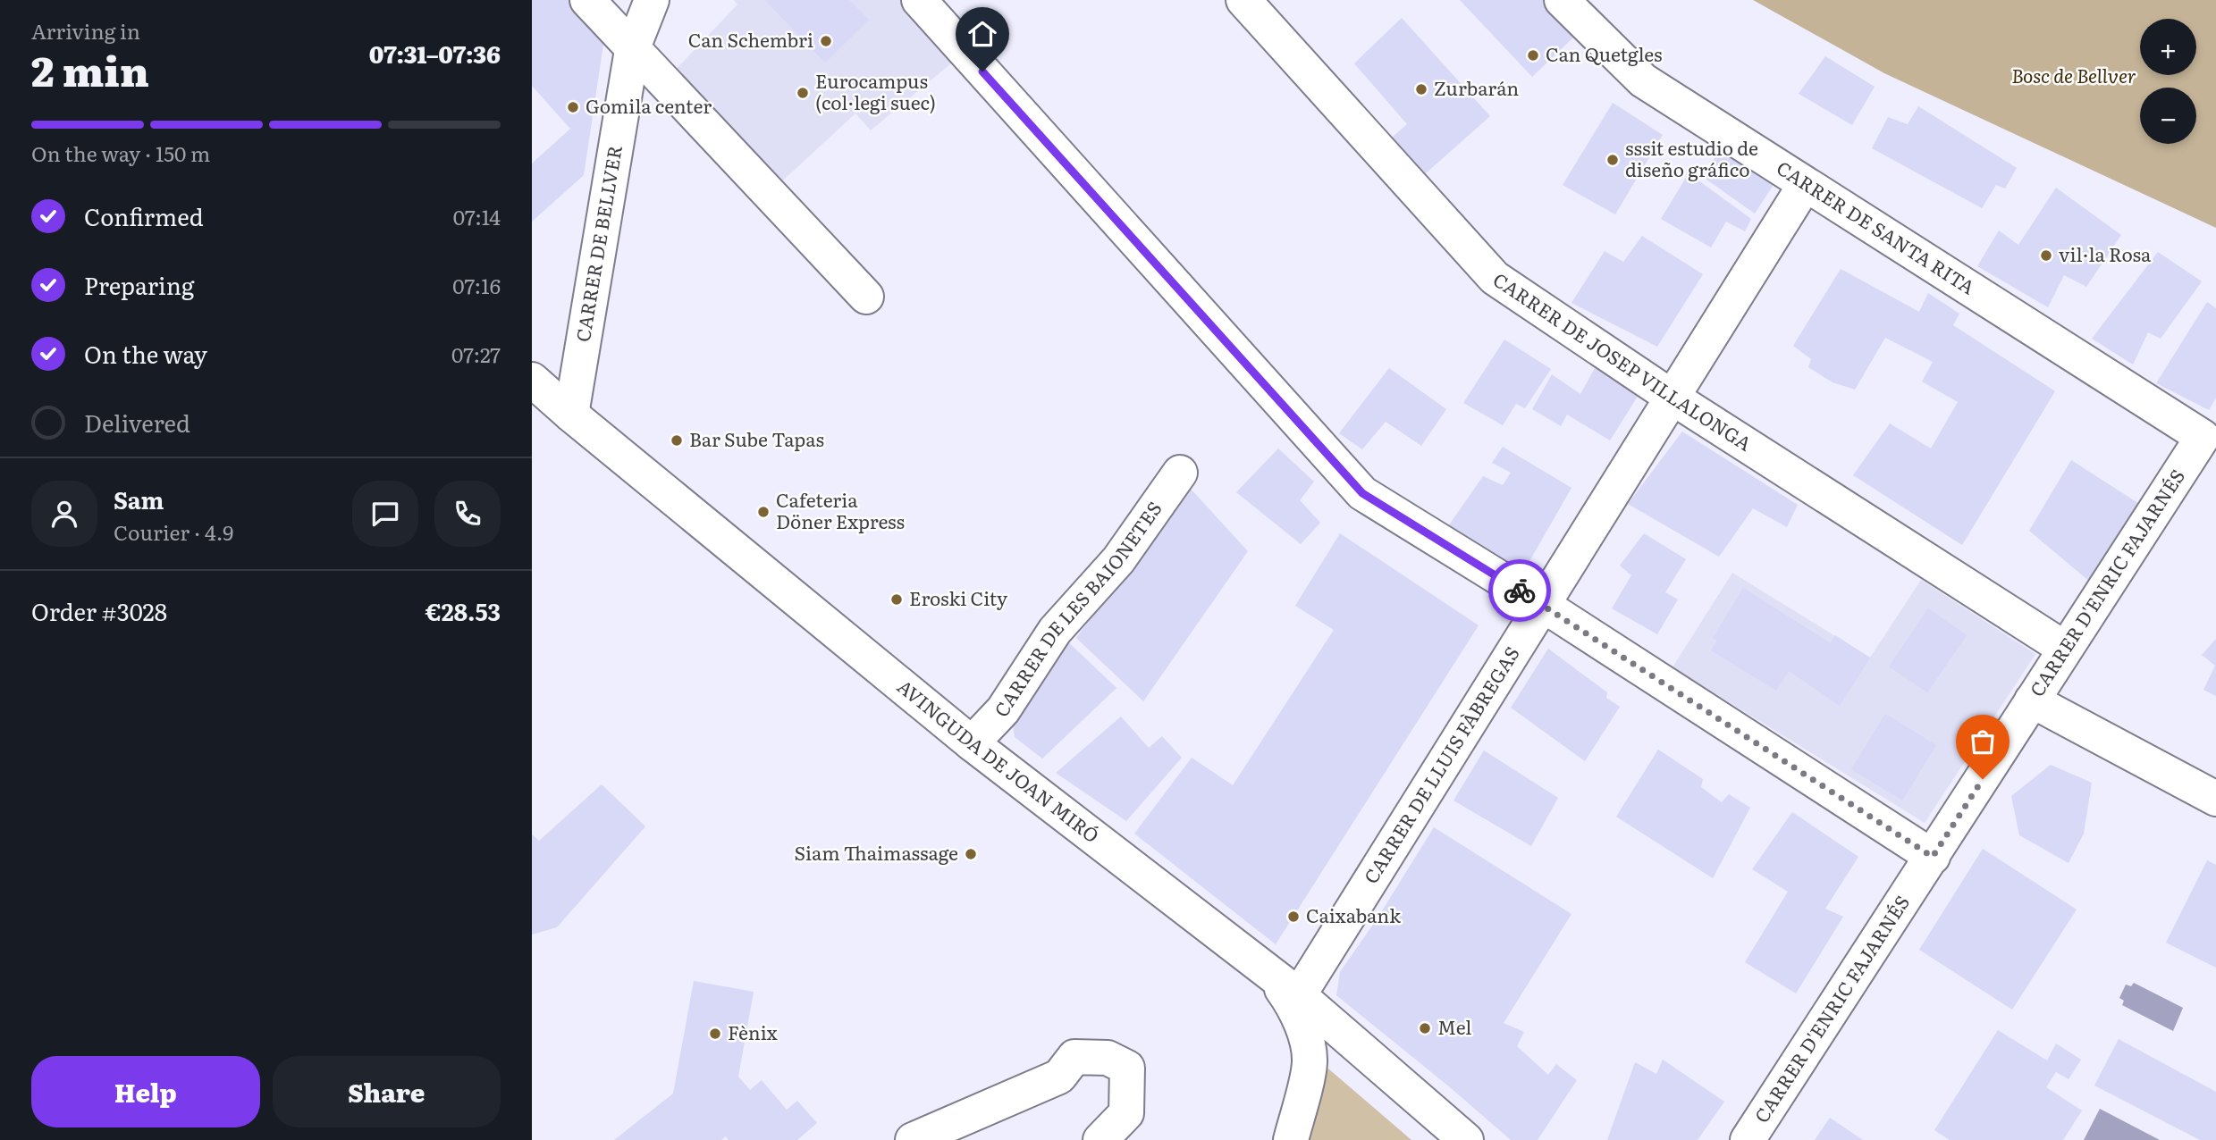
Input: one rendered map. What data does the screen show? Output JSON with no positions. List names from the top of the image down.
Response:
{
  "streets": {
    "street": [
      "CARRER DE SANTA RITA",
      "CARRER DE BELLVER",
      "CARRER DE JOSEP VILLALONGA",
      "CARRER D'ENRIC FAJARNÉS",
      "CARRER DE LES BAIONETES",
      "AVINGUDA DE JOAN MIRÓ",
      "CARRER DE LLUIS FÀBREGAS"
    ]
  },
  "crossings": [
    ["CARRER DE SANTA RITA", "CARRER D'ENRIC FAJARNÉS"],
    ["CARRER DE SANTA RITA", "CARRER DE LLUIS FÀBREGAS"],
    ["CARRER DE BELLVER", "AVINGUDA DE JOAN MIRÓ"],
    ["CARRER DE JOSEP VILLALONGA", "CARRER D'ENRIC FAJARNÉS"],
    ["CARRER DE JOSEP VILLALONGA", "CARRER DE LLUIS FÀBREGAS"],
    ["CARRER DE LES BAIONETES", "AVINGUDA DE JOAN MIRÓ"],
    ["AVINGUDA DE JOAN MIRÓ", "CARRER DE LLUIS FÀBREGAS"]
  ],
  "parks": ["Bosc de Bellver"],
  "places": [
    "Can Schembri",
    "Can Quetgles",
    "Zurbarán",
    "Eurocampus (col·legi suec)",
    "Gomila center",
    "sssit estudio de diseño gráfico",
    "vil·la Rosa",
    "Bar Sube Tapas",
    "Cafeteria Döner Express",
    "Eroski City",
    "Siam Thaimassage",
    "Caixabank",
    "Mel",
    "Fènix"
  ],
  "page": {
    "heading": ["2 min", "Arriving in", "07:31–07:36"],
    "panel": [
      "Sam",
      "Courier · 4.9",
      "Order #3028",
      "€28.53"
    ],
    "map_buttons": ["+", "−"],
    "bar": "On the way · 150 m",
    "list": [
      ["Confirmed", "07:14"],
      ["Preparing", "07:16"],
      ["On the way", "07:27"],
      "Delivered"
    ],
    "buttons": ["Help", "Share"]
  }
}
